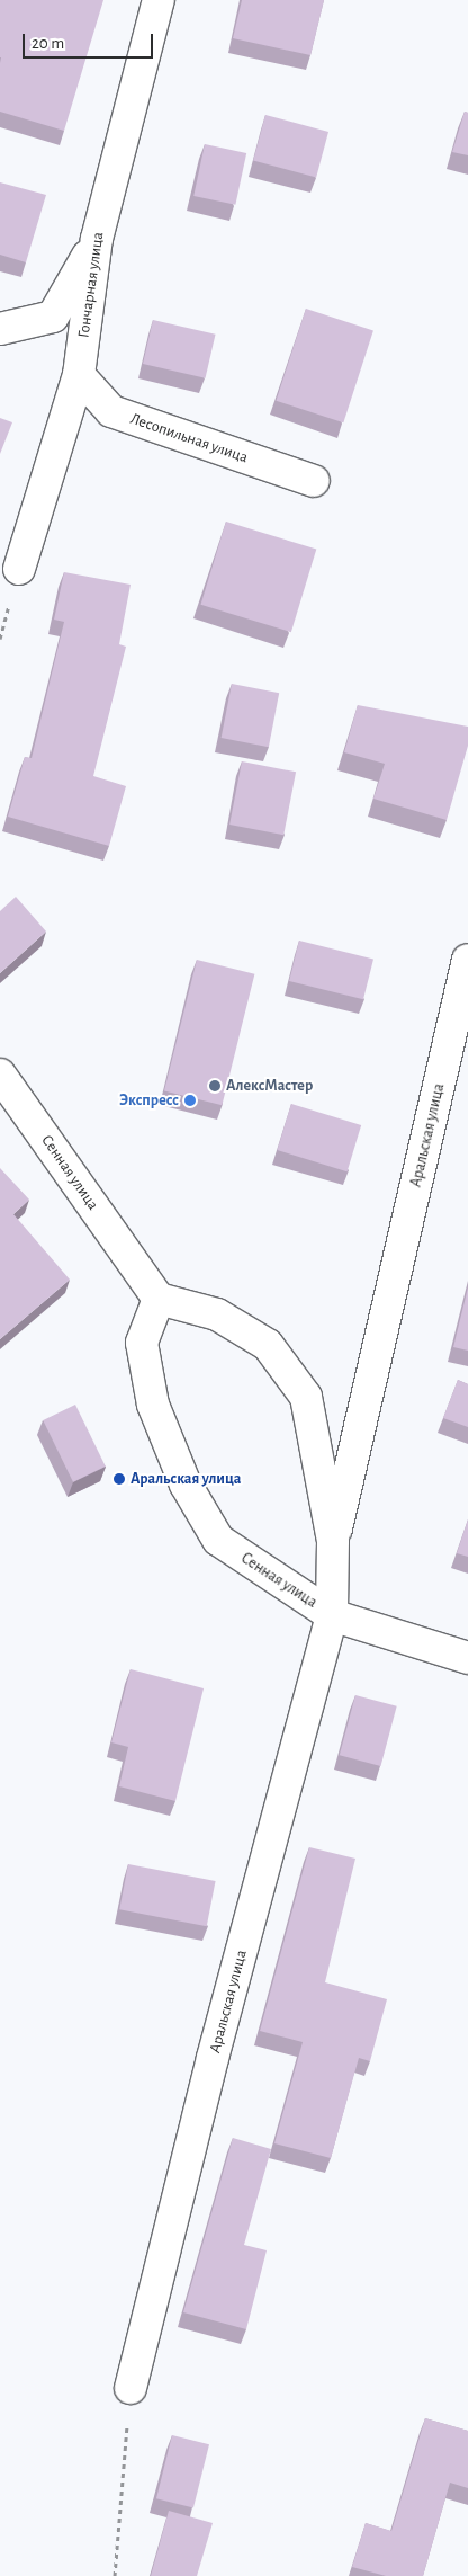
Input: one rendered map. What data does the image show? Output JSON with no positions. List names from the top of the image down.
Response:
{
  "streets": {
    "street": [
      "Гончарная улица",
      "Лесопильная улица",
      "Аральская улица",
      "Сенная улица"
    ]
  },
  "crossings": [
    ["Гончарная улица", "Лесопильная улица"],
    ["Аральская улица", "Сенная улица"]
  ],
  "places": ["АлексМастер", "Экспресс", "Аральская улица"],
  "scale_bar": "20 m"
}
